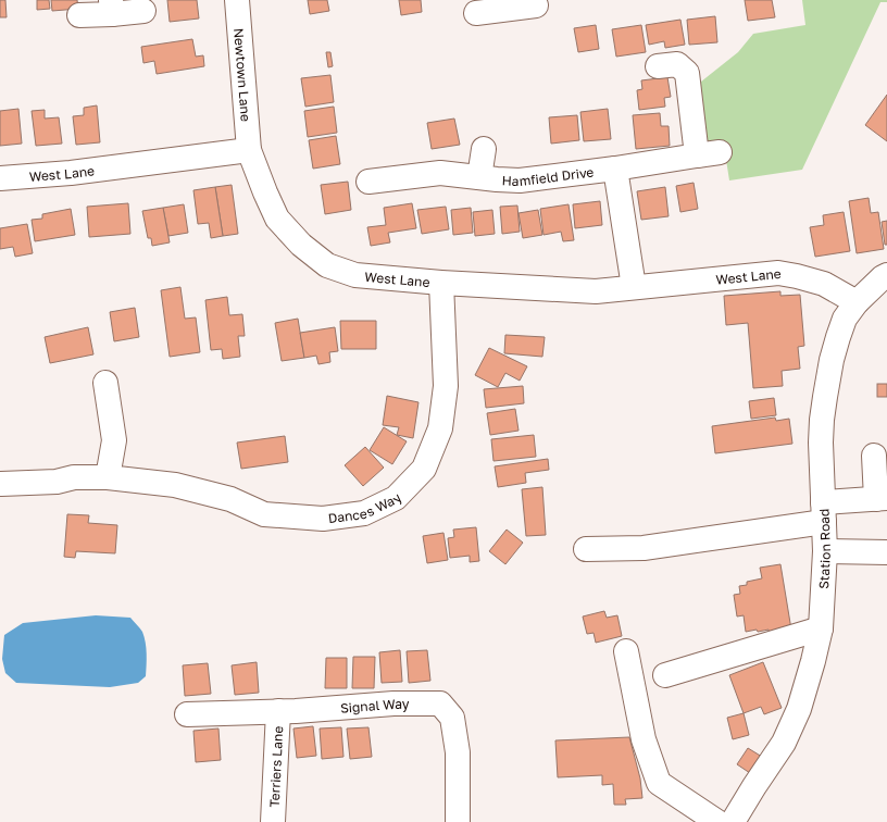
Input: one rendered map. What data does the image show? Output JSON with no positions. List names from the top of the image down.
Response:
{
  "streets": {
    "street": [
      "Newtown Lane",
      "West Lane",
      "Hamfield Drive",
      "Dances Way",
      "Station Road",
      "Signal Way",
      "Terriers Lane"
    ]
  },
  "crossings": [
    ["Newtown Lane", "West Lane"],
    ["West Lane", "Dances Way"],
    ["West Lane", "Station Road"],
    ["Signal Way", "Terriers Lane"]
  ]
}
